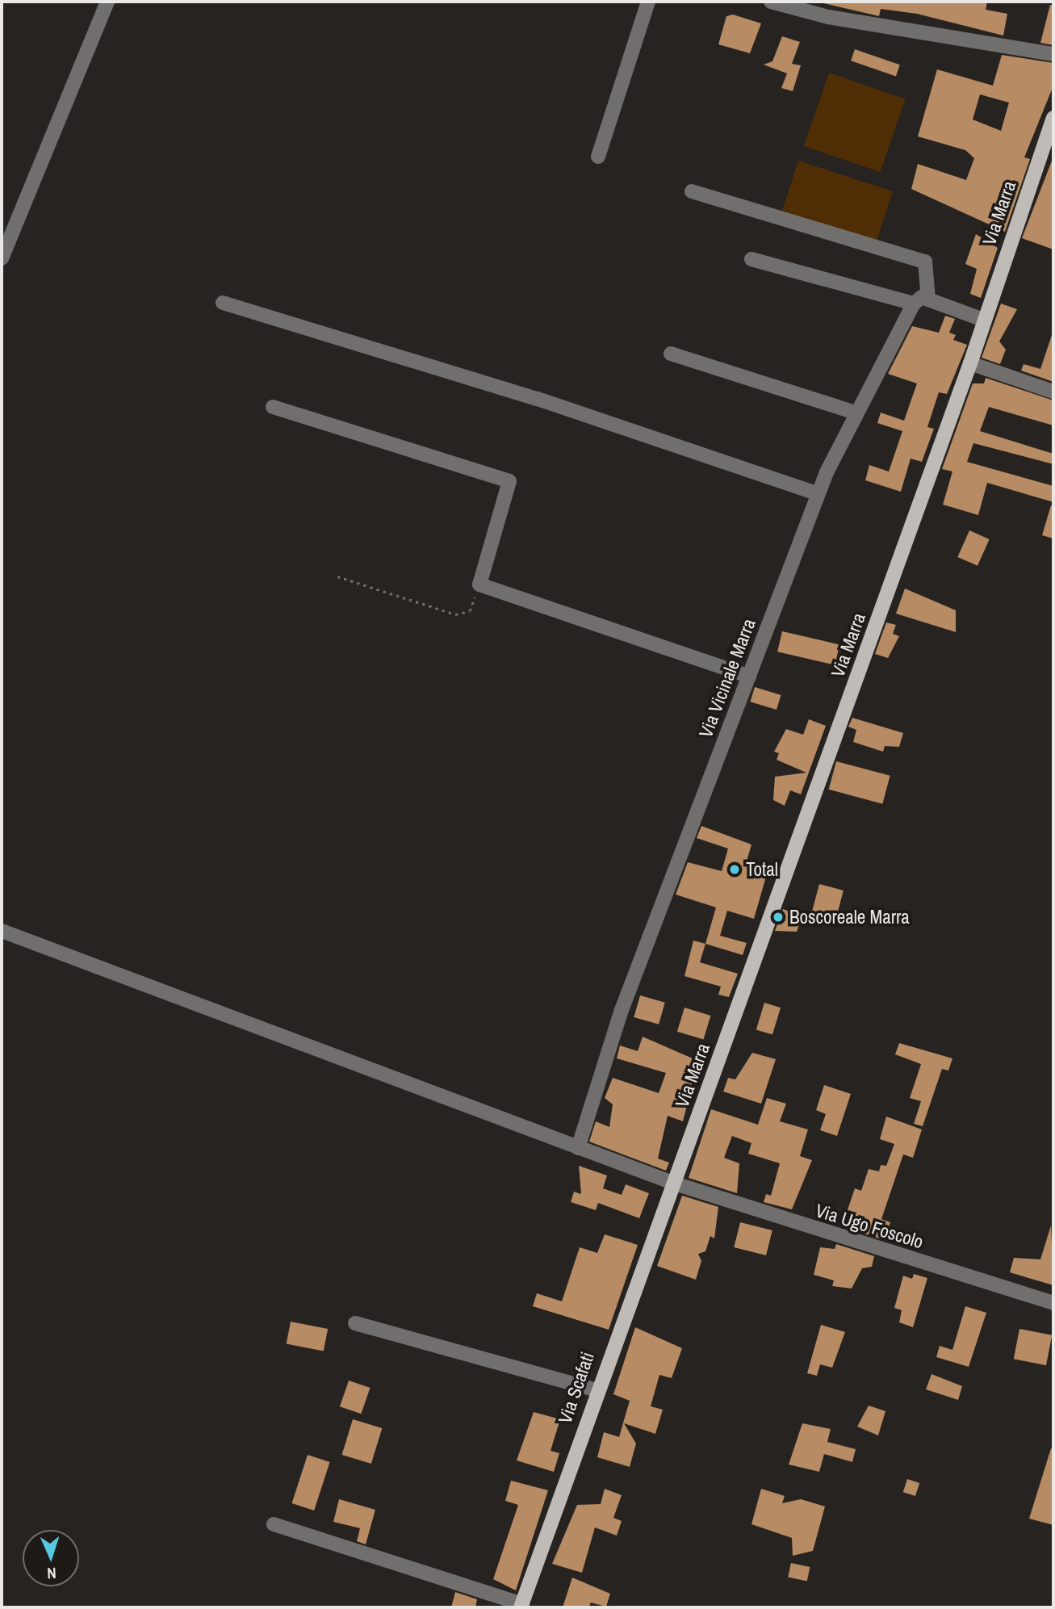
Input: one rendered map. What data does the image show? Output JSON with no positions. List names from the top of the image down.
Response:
{
  "streets": {
    "main road": ["Via Marra", "Via Scafati"],
    "street": ["Via Vicinale Marra", "Via Ugo Foscolo"]
  },
  "crossings": [
    ["Via Marra", "Via Ugo Foscolo"],
    ["Via Marra", "Via Scafati"],
    ["Via Vicinale Marra", "Via Ugo Foscolo"],
    ["Via Ugo Foscolo", "Via Scafati"]
  ],
  "places": ["Total", "Boscoreale Marra"],
  "north": "bottom"
}
